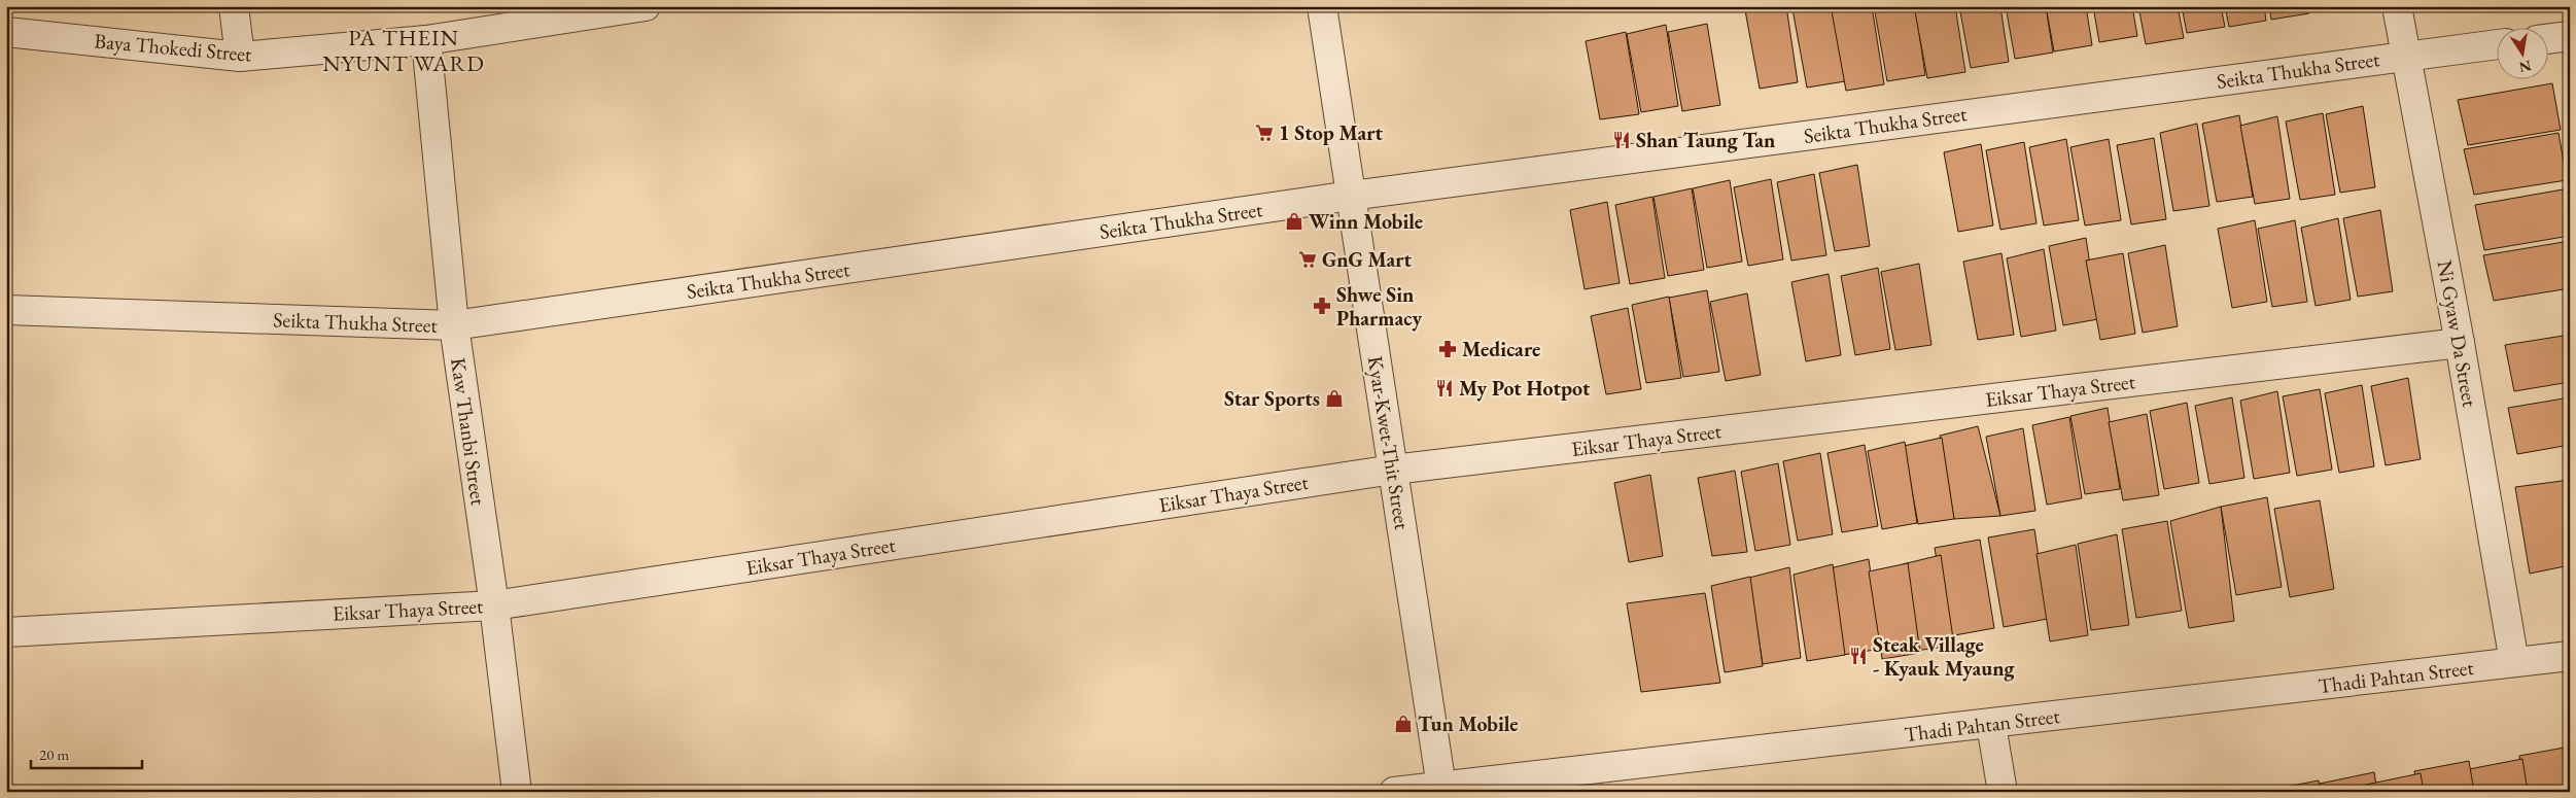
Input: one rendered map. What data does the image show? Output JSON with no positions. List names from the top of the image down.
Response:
{
  "streets": {
    "street": [
      "Baya Thokedi Street",
      "Seikta Thukha Street",
      "Ni Gyaw Da Street",
      "Eiksar Thaya Street",
      "Kaw Thanbi Street",
      "Kyar-Kwet-Thit Street",
      "Thadi Pahtan Street"
    ]
  },
  "crossings": [
    ["Baya Thokedi Street", "Kaw Thanbi Street"],
    ["Seikta Thukha Street", "Ni Gyaw Da Street"],
    ["Seikta Thukha Street", "Kaw Thanbi Street"],
    ["Seikta Thukha Street", "Kyar-Kwet-Thit Street"],
    ["Ni Gyaw Da Street", "Eiksar Thaya Street"],
    ["Ni Gyaw Da Street", "Thadi Pahtan Street"],
    ["Eiksar Thaya Street", "Kaw Thanbi Street"],
    ["Eiksar Thaya Street", "Kyar-Kwet-Thit Street"],
    ["Kyar-Kwet-Thit Street", "Thadi Pahtan Street"]
  ],
  "districts": ["PA THEIN NYUNT WARD"],
  "places": {
    "supermarket": ["1 Stop Mart", "GnG Mart"],
    "restaurant": ["Shan Taung Tan", "My Pot Hotpot", "Steak Village - Kyauk Myaung"],
    "shop": ["Winn Mobile", "Star Sports", "Tun Mobile"],
    "pharmacy": ["Shwe Sin Pharmacy", "Medicare"]
  },
  "scale_bar": "20 m",
  "north": "bottom"
}
